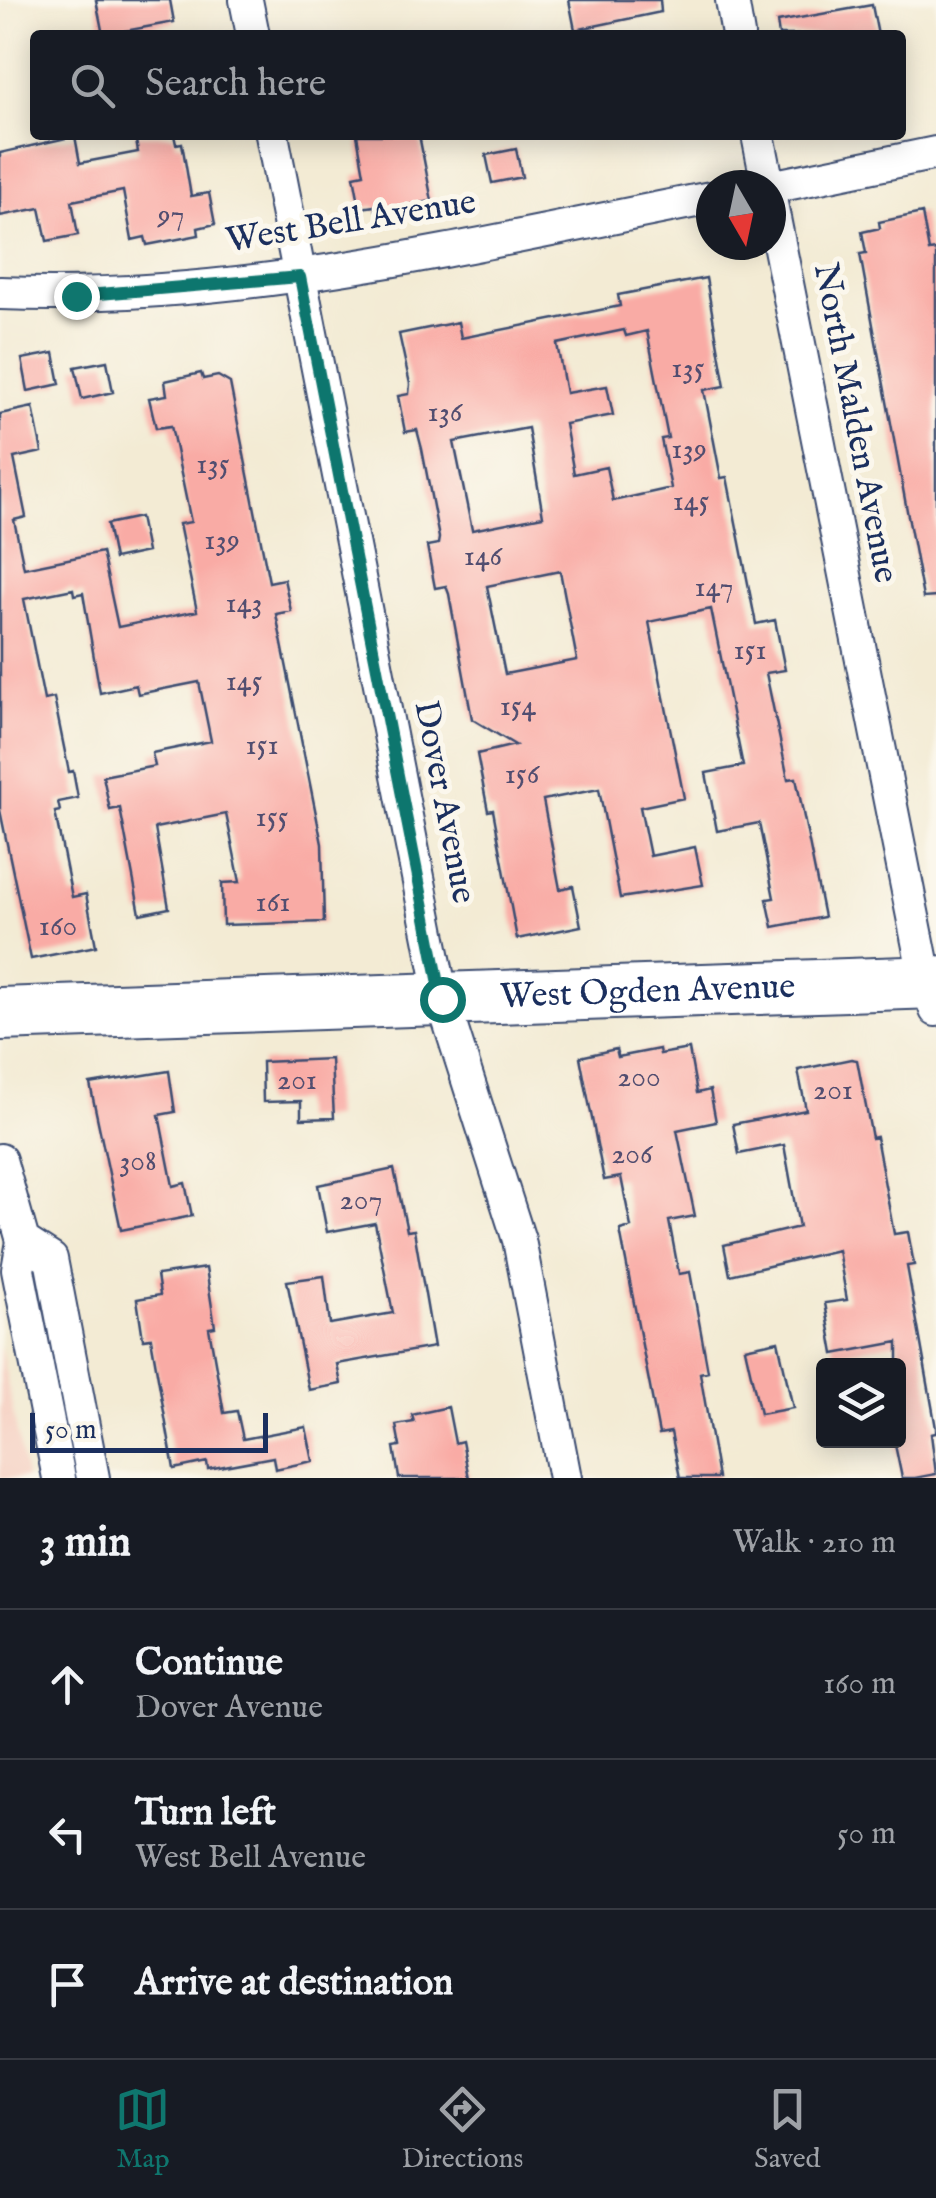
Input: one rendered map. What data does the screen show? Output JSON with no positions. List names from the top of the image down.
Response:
{
  "streets": {
    "main road": ["West Ogden Avenue"],
    "street": ["West Bell Avenue", "North Malden Avenue", "Dover Avenue"]
  },
  "crossings": [
    ["West Bell Avenue", "Dover Avenue"],
    ["North Malden Avenue", "West Ogden Avenue"],
    ["Dover Avenue", "West Ogden Avenue"]
  ],
  "house_numbers": [
    "97",
    "135",
    "136",
    "139",
    "135",
    "145",
    "139",
    "146",
    "147",
    "143",
    "151",
    "145",
    "154",
    "151",
    "156",
    "155",
    "161",
    "160",
    "200",
    "201",
    "201",
    "206",
    "308",
    "207"
  ],
  "scale_bar": "50 m",
  "north": "bottom",
  "page": {
    "search": "Search here",
    "scale": "50 m",
    "heading": ["3 min", "Walk · 210 m"],
    "list": [
      ["Continue", "Dover Avenue", "160 m"],
      ["Turn left", "West Bell Avenue", "50 m"],
      "Arrive at destination"
    ],
    "nav": ["Map", "Directions", "Saved"]
  }
}
